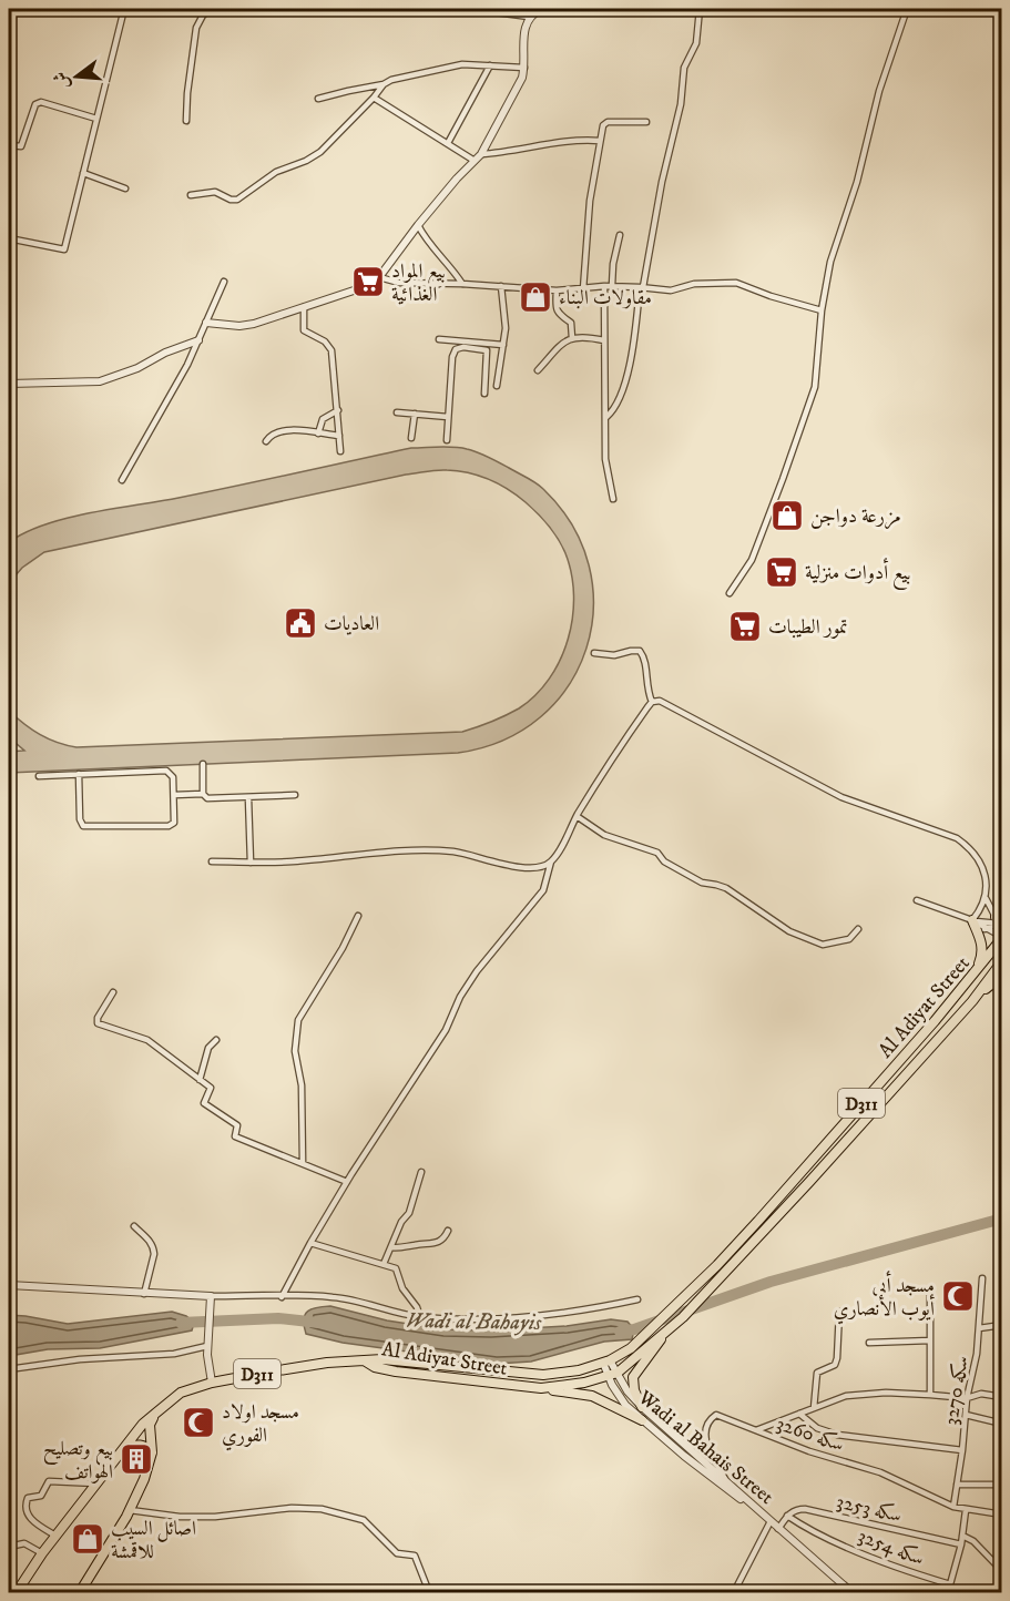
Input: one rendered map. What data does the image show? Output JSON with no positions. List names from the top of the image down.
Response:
{
  "streets": {
    "main road": ["Al Adiyat Street", "D311"],
    "street": [
      "سكه 3270",
      "سكه 3260",
      "Wadi al Bahais Street",
      "سكه 3253",
      "سكه 3254"
    ]
  },
  "crossings": [
    ["Al Adiyat Street", "D311"],
    ["Al Adiyat Street", "Wadi al Bahais Street"],
    ["سكه 3270", "سكه 3260"],
    ["سكه 3260", "Wadi al Bahais Street"],
    ["سكه 3253", "سكه 3254"]
  ],
  "water": ["Wadi al Bahayis"],
  "places": {
    "supermarket": ["بيع المواد الغذائية", "بيع أدوات منزلية", "تمور الطيبات"],
    "shop": ["مقاولات البناء", "مزرعة دواجن", "اصائل السيب للاقمشة"],
    "public building": ["العاديات"],
    "mosque": ["مسجد أبي أيوب الأنصاري", "مسجد اولاد الفوري"],
    "building": ["بيع وتصليح الهواتف"]
  },
  "north": "left"
}
